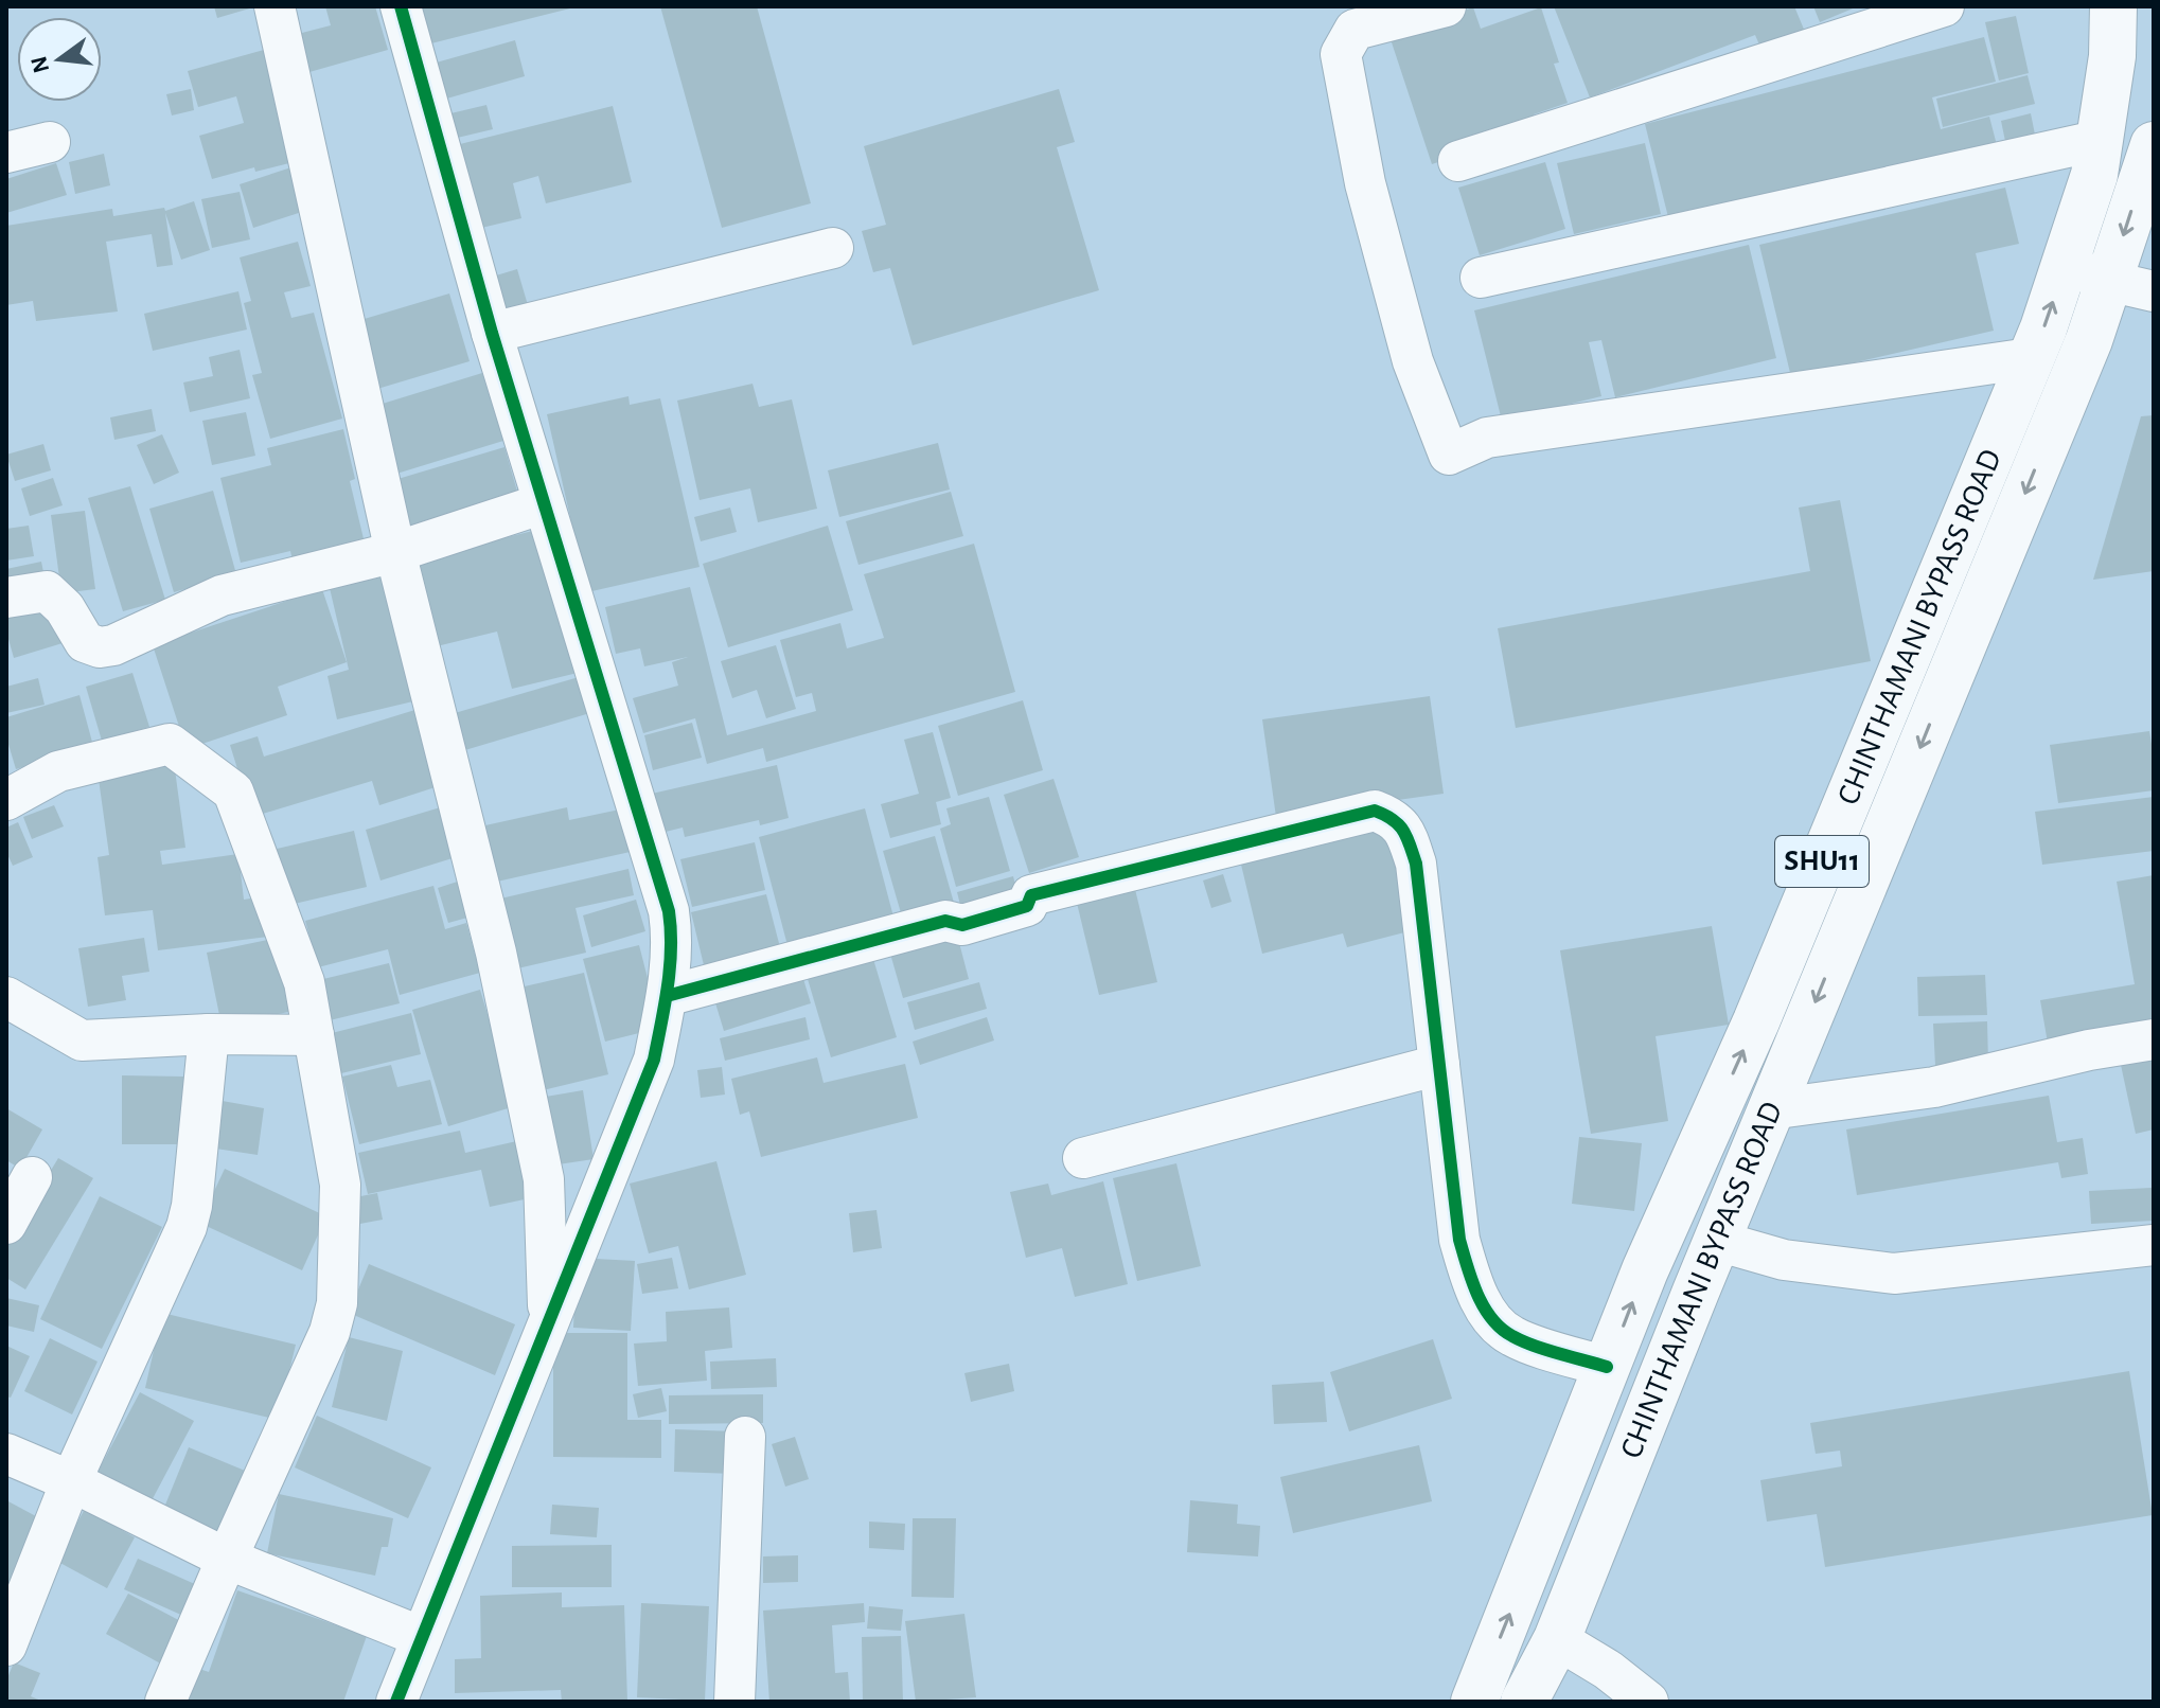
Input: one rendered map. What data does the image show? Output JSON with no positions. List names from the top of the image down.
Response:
{
  "streets": {
    "highway": ["CHINTHAMANI BYPASS ROAD", "SHU11"]
  },
  "north": "left"
}
